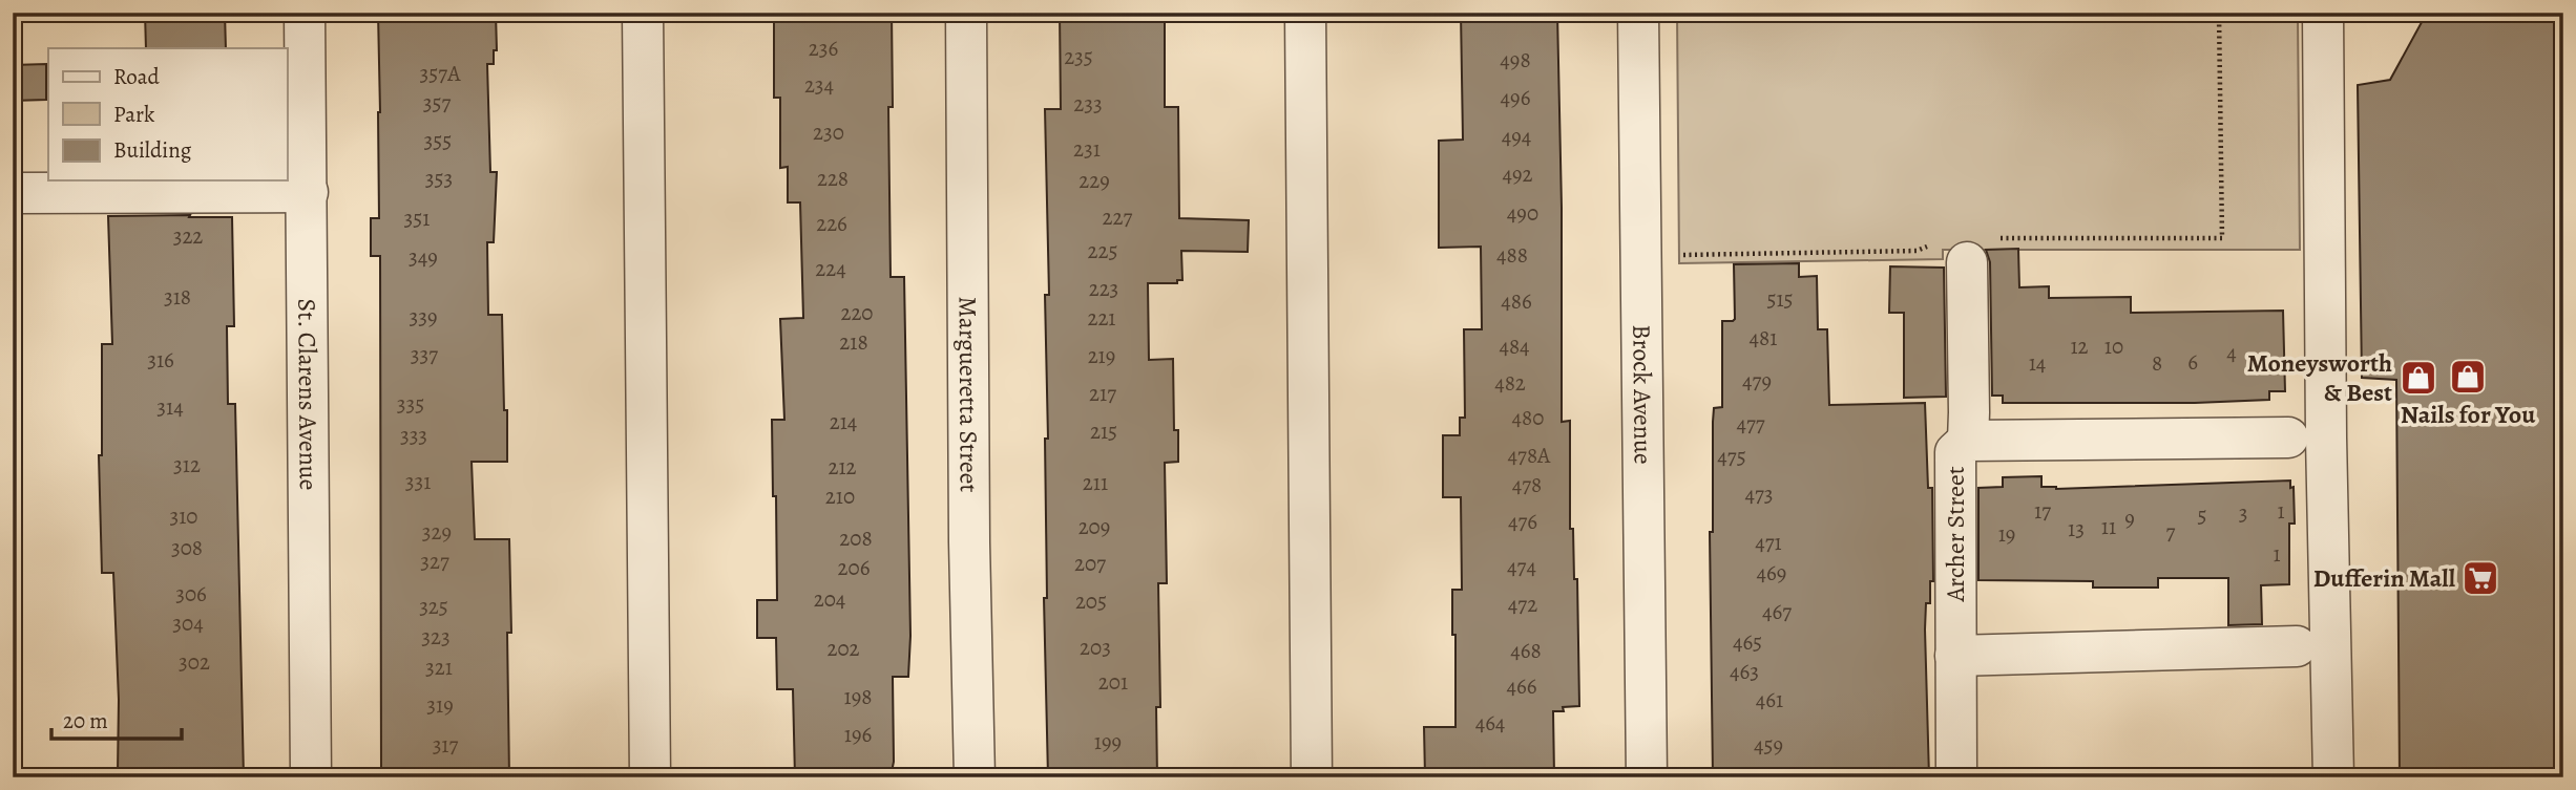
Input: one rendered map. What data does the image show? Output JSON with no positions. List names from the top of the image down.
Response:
{
  "streets": {
    "street": [
      "St. Clarens Avenue",
      "Brock Avenue",
      "Margueretta Street",
      "Archer Street"
    ]
  },
  "places": {
    "shop": ["Nails for You", "Moneysworth & Best"],
    "supermarket": ["Dufferin Mall"]
  },
  "house_numbers": [
    "236",
    "235",
    "498",
    "357A",
    "234",
    "496",
    "357",
    "233",
    "230",
    "494",
    "355",
    "231",
    "492",
    "353",
    "228",
    "229",
    "490",
    "227",
    "351",
    "226",
    "322",
    "225",
    "488",
    "349",
    "224",
    "223",
    "318",
    "515",
    "486",
    "220",
    "339",
    "221",
    "481",
    "218",
    "484",
    "12",
    "10",
    "4",
    "337",
    "219",
    "316",
    "6",
    "14",
    "8",
    "479",
    "482",
    "217",
    "335",
    "314",
    "480",
    "214",
    "477",
    "215",
    "333",
    "478A",
    "475",
    "312",
    "212",
    "331",
    "211",
    "478",
    "473",
    "210",
    "17",
    "1",
    "3",
    "5",
    "310",
    "9",
    "476",
    "209",
    "11",
    "13",
    "329",
    "7",
    "19",
    "208",
    "471",
    "308",
    "1",
    "327",
    "207",
    "474",
    "206",
    "469",
    "306",
    "204",
    "205",
    "472",
    "325",
    "467",
    "304",
    "323",
    "465",
    "203",
    "202",
    "468",
    "302",
    "321",
    "463",
    "201",
    "466",
    "198",
    "461",
    "319",
    "464",
    "196",
    "199",
    "317",
    "459"
  ],
  "legend": ["Road", "Park", "Building"],
  "scale_bar": "20 m"
}
